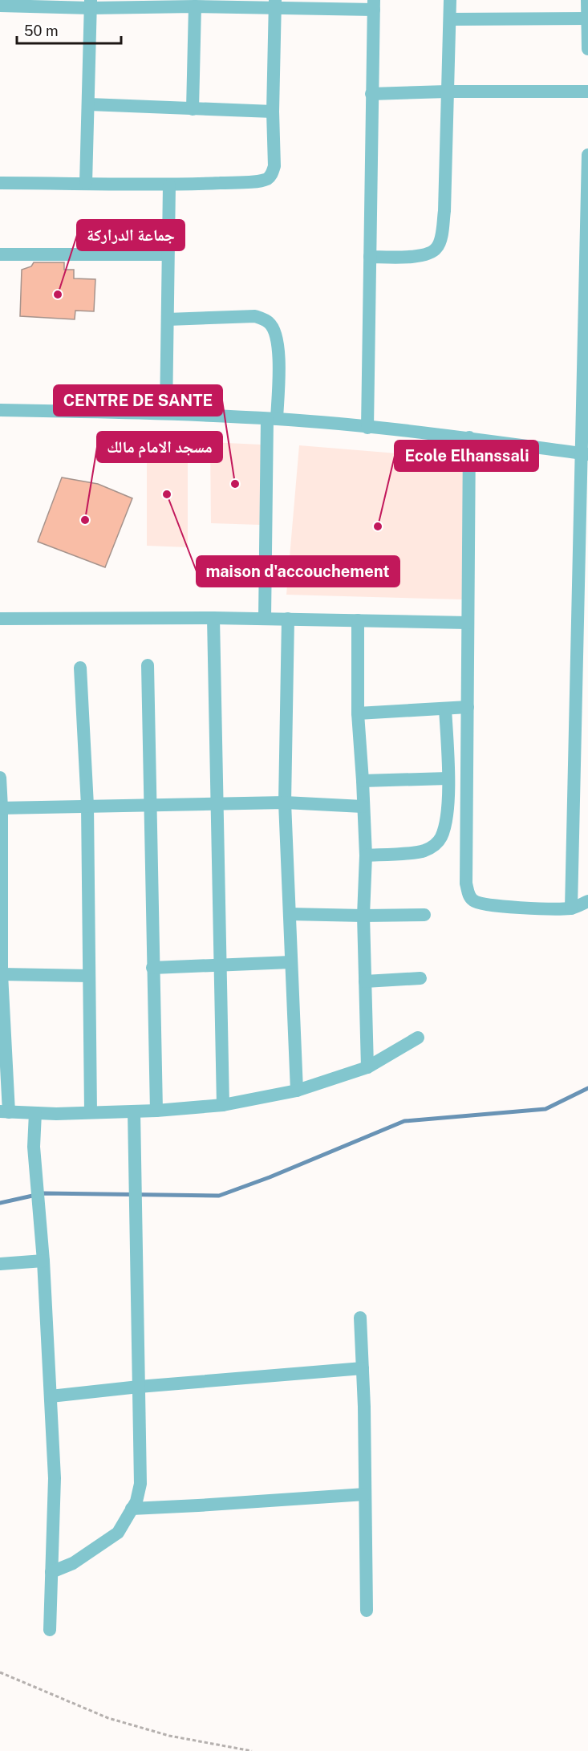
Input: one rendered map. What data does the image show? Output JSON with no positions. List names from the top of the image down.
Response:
{
  "places": [
    "جماعة الدراركة",
    "CENTRE DE SANTE",
    "maison d'accouchement",
    "مسجد الامام مالك",
    "Ecole Elhanssali"
  ],
  "scale_bar": "50 m"
}
